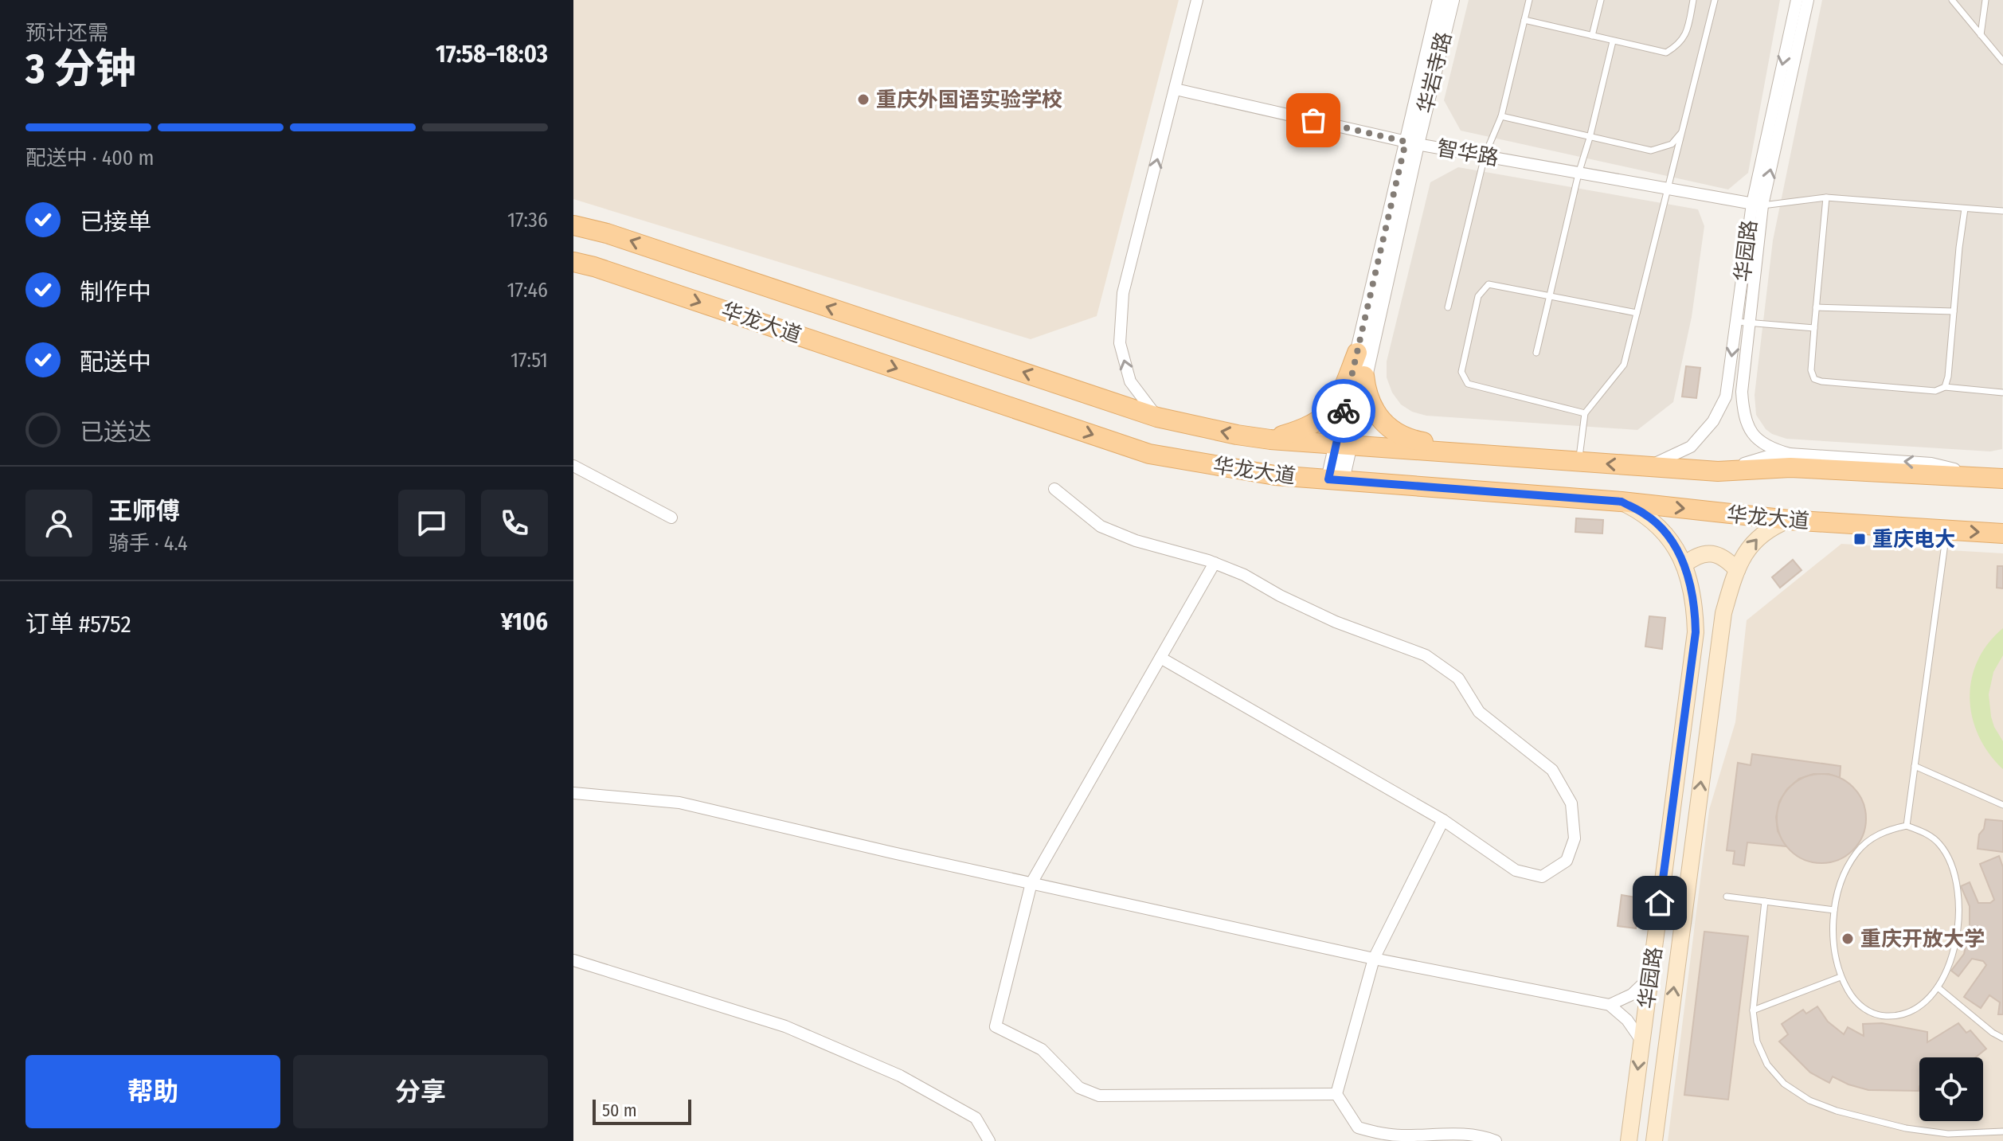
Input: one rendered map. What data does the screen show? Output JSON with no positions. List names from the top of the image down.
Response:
{
  "streets": {
    "main road": ["华园路", "华龙大道"],
    "street": ["华岩寺路", "智华路"]
  },
  "crossings": [
    ["华岩寺路", "智华路"],
    ["华岩寺路", "华龙大道"],
    ["智华路", "华园路"],
    ["华园路", "华龙大道"]
  ],
  "places": {
    "other": ["重庆外国语实验学校", "重庆开放大学"],
    "transit": ["重庆电大"]
  },
  "scale_bar": "50 m",
  "page": {
    "heading": ["3 分钟", "预计还需", "17:58–18:03"],
    "panel": [
      "王师傅",
      "骑手 · 4.4",
      "订单 #5752",
      "¥106"
    ],
    "bar": "配送中 · 400 m",
    "list": [
      ["已接单", "17:36"],
      ["制作中", "17:46"],
      ["配送中", "17:51"],
      "已送达"
    ],
    "buttons": ["帮助", "分享"],
    "scale": "50 m"
  }
}
